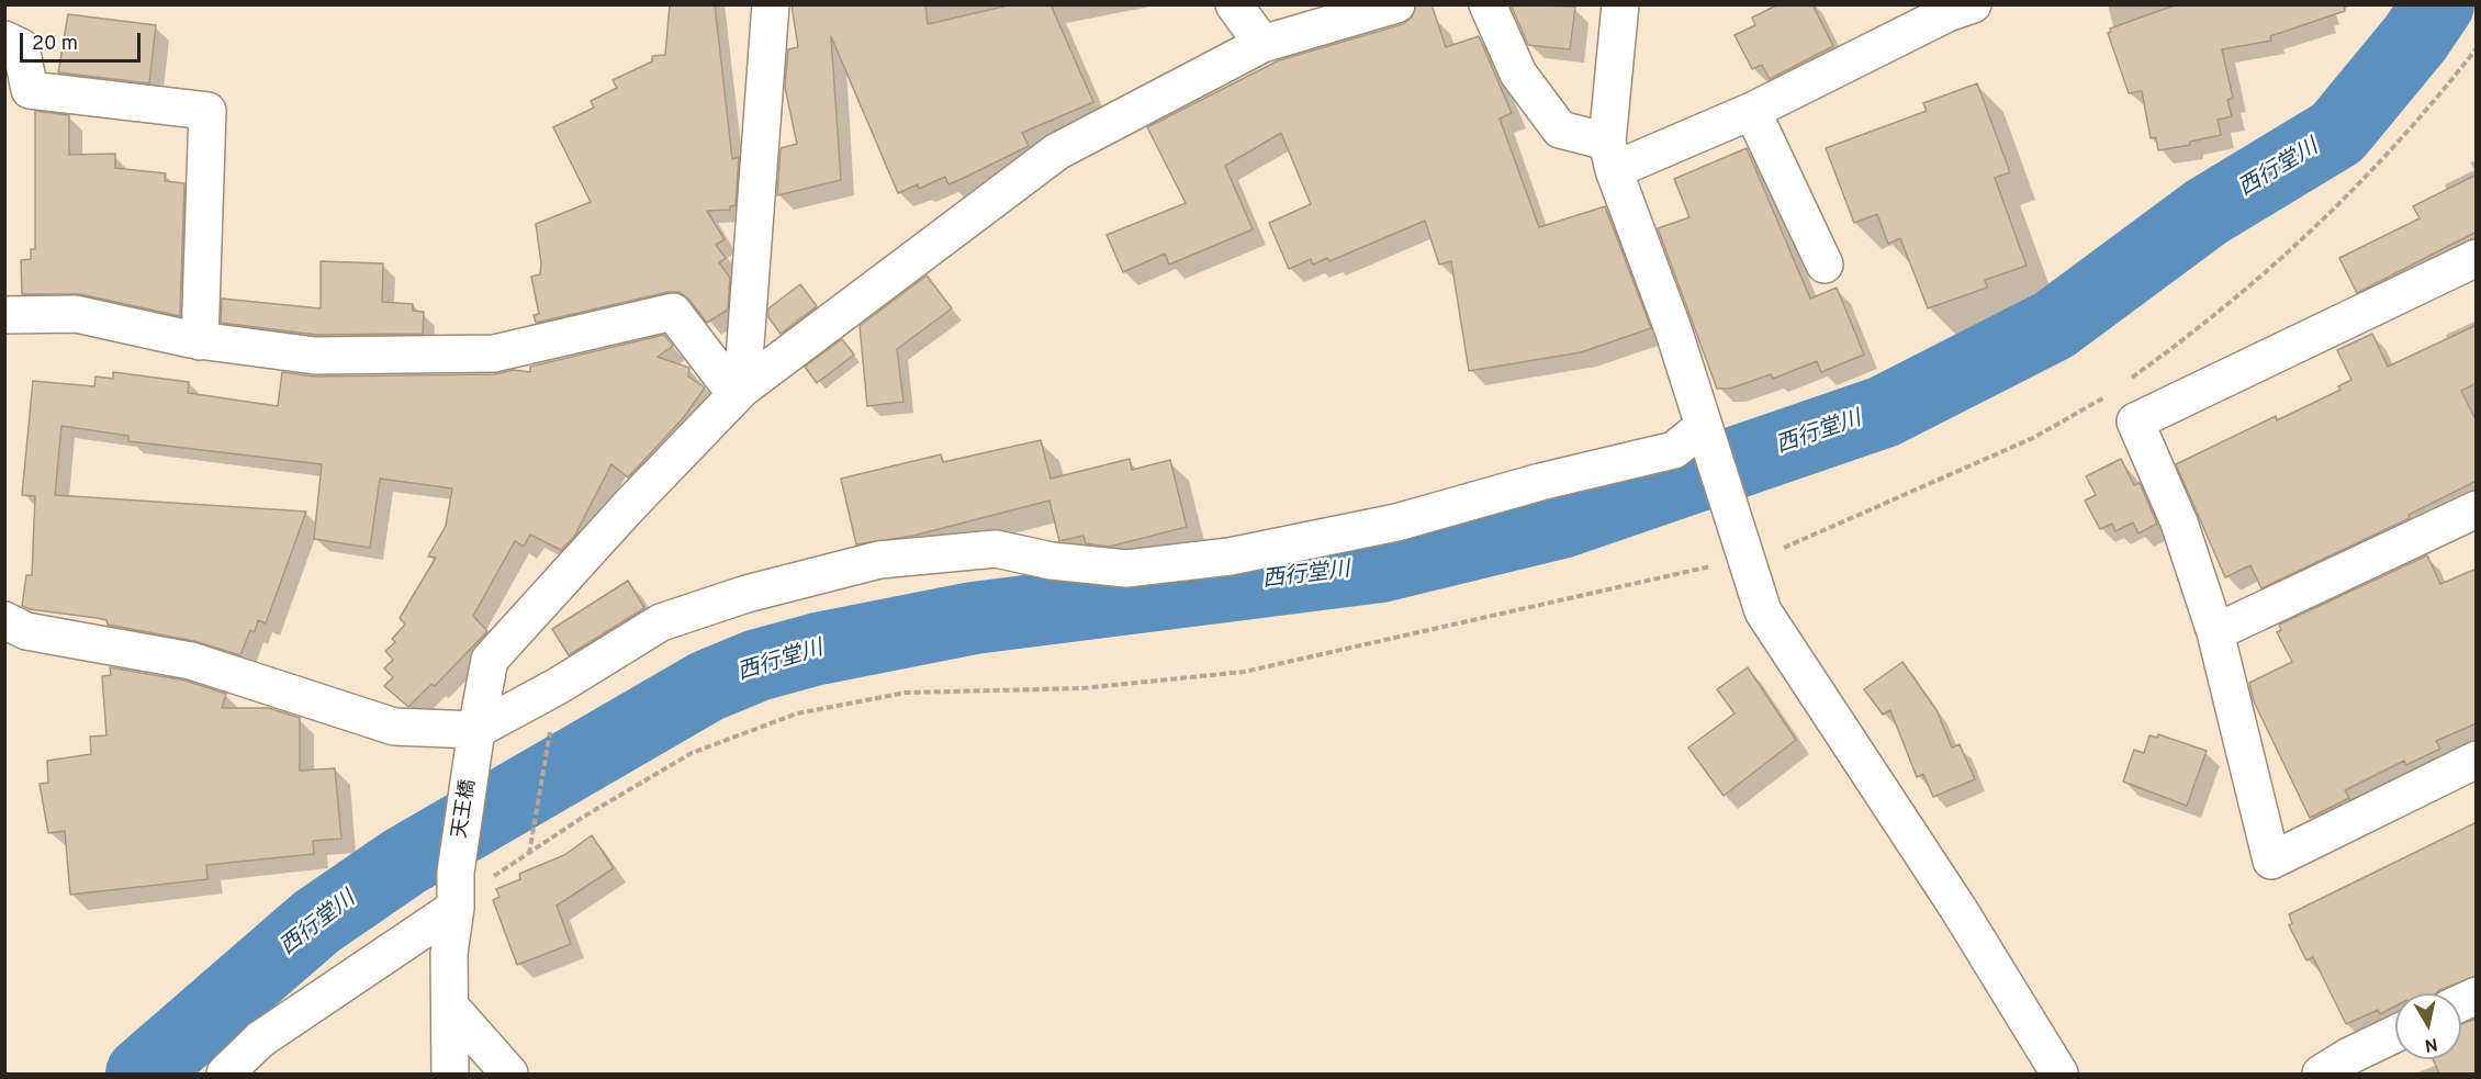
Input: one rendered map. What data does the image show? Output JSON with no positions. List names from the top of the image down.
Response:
{
  "streets": {
    "street": ["天王橋"]
  },
  "water": ["西行堂川"],
  "scale_bar": "20 m",
  "north": "bottom"
}
